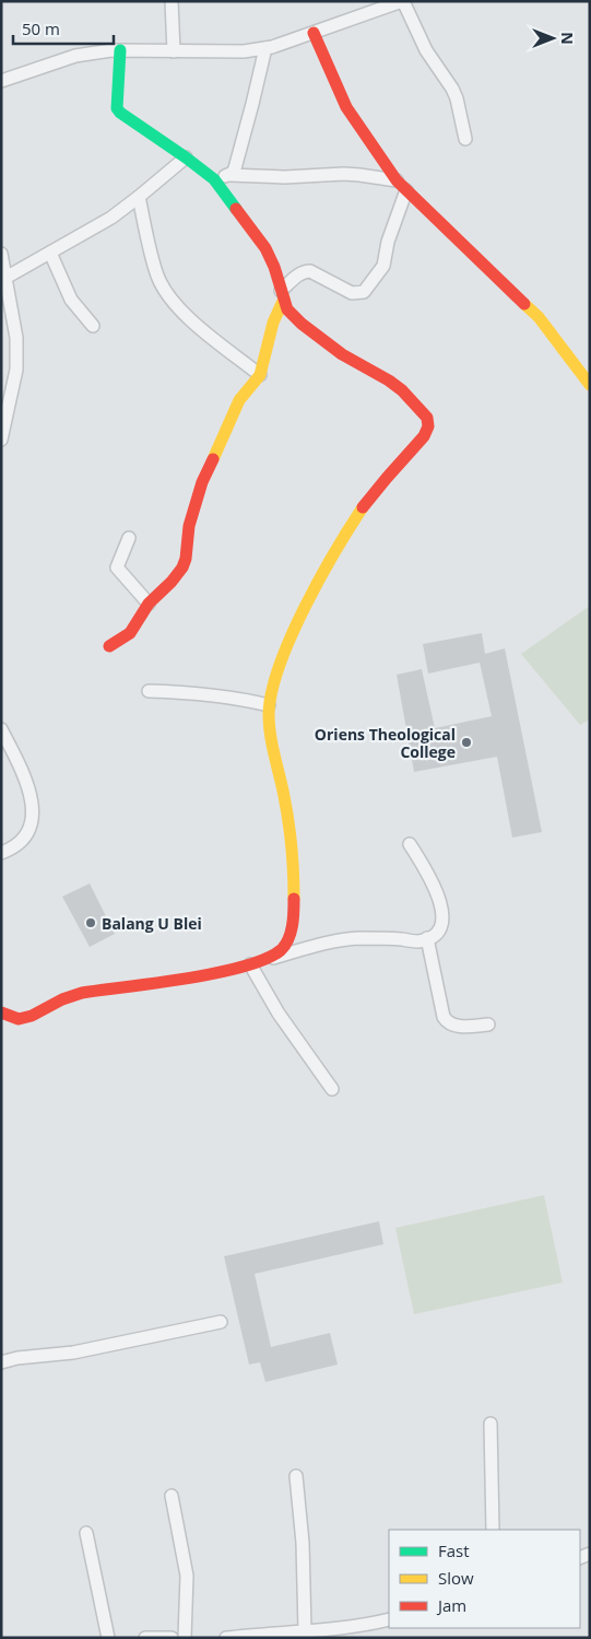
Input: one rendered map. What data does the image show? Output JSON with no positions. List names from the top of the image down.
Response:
{
  "places": ["Oriens Theological College", "Balang U Blei"],
  "legend": ["Fast", "Slow", "Jam"],
  "scale_bar": "50 m",
  "north": "right"
}
